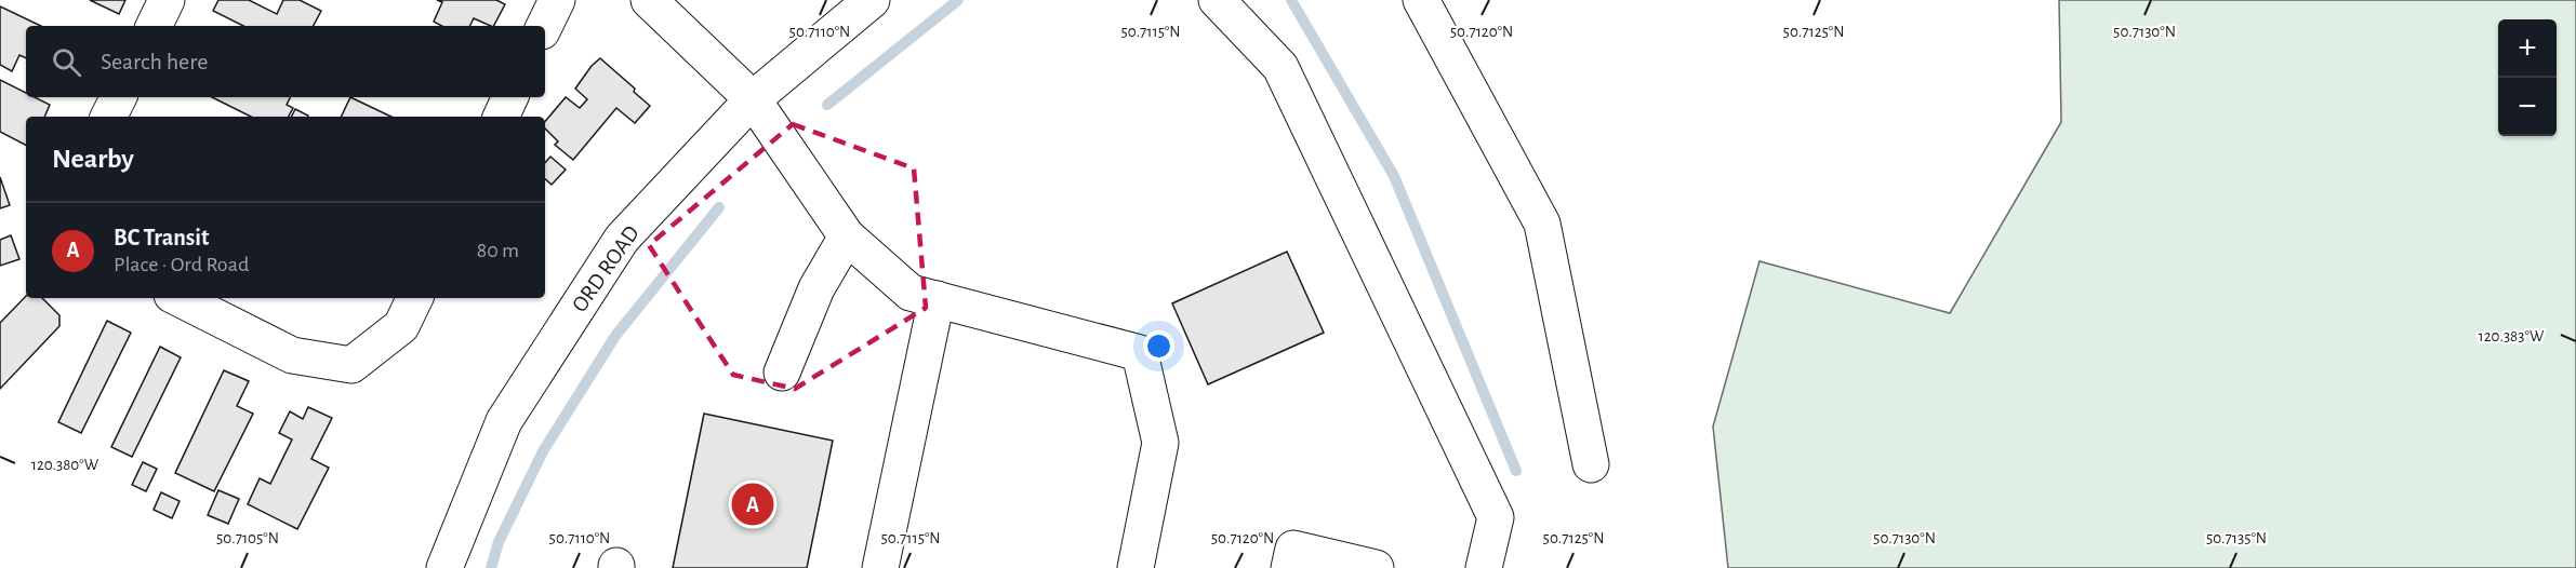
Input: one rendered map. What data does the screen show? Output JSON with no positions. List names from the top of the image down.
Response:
{
  "streets": {
    "street": ["ORD ROAD"]
  },
  "page": {
    "map_buttons": ["+", "−"],
    "search": "Search here",
    "heading": "Nearby",
    "list": [
      {
        "mark": "A",
        "name": "BC Transit",
        "note": "Place · Ord Road",
        "value": "80 m"
      }
    ],
    "pins": "A"
  },
  "coordinates": [
    "50.7110°N",
    "50.7115°N",
    "50.7120°N",
    "50.7125°N",
    "50.7130°N",
    "120.383°W",
    "120.380°W",
    "50.7105°N",
    "50.7135°N"
  ]
}
